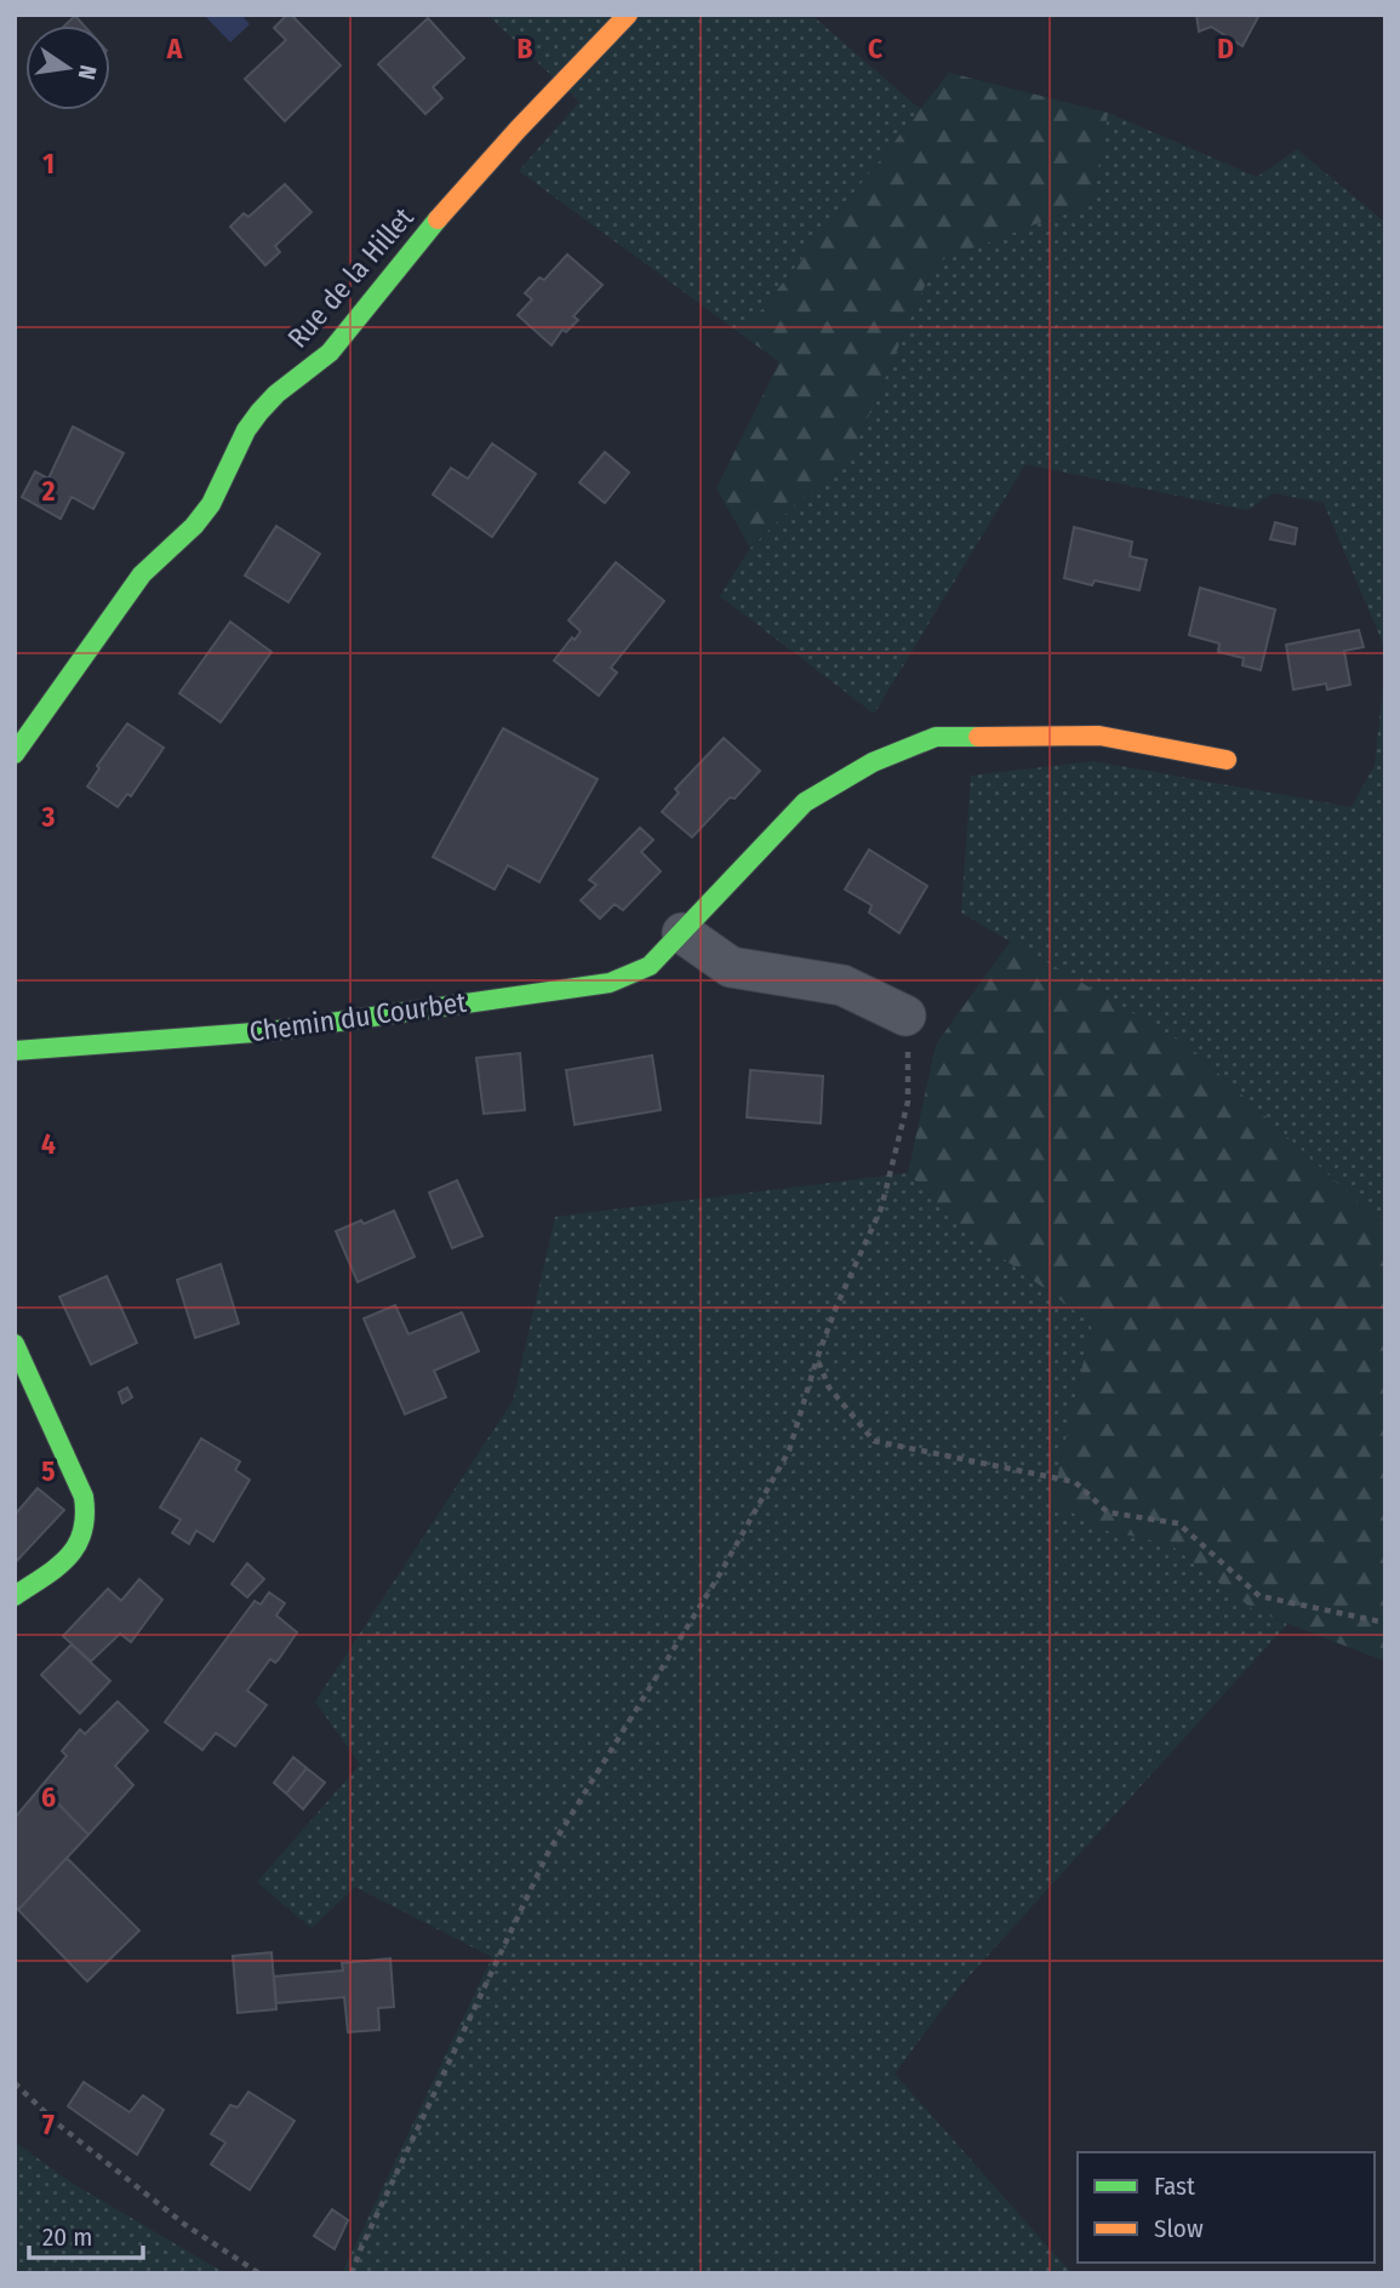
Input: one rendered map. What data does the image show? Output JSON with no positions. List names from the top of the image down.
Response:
{
  "streets": {
    "street": ["Rue de la Hillet", "Chemin du Courbet"]
  },
  "legend": ["Fast", "Slow"],
  "scale_bar": "20 m",
  "north": "right",
  "grid": {
    "columns": [
      "A",
      "B",
      "C",
      "D"
    ],
    "rows": [
      "1",
      "2",
      "3",
      "4",
      "5",
      "6",
      "7"
    ]
  }
}
